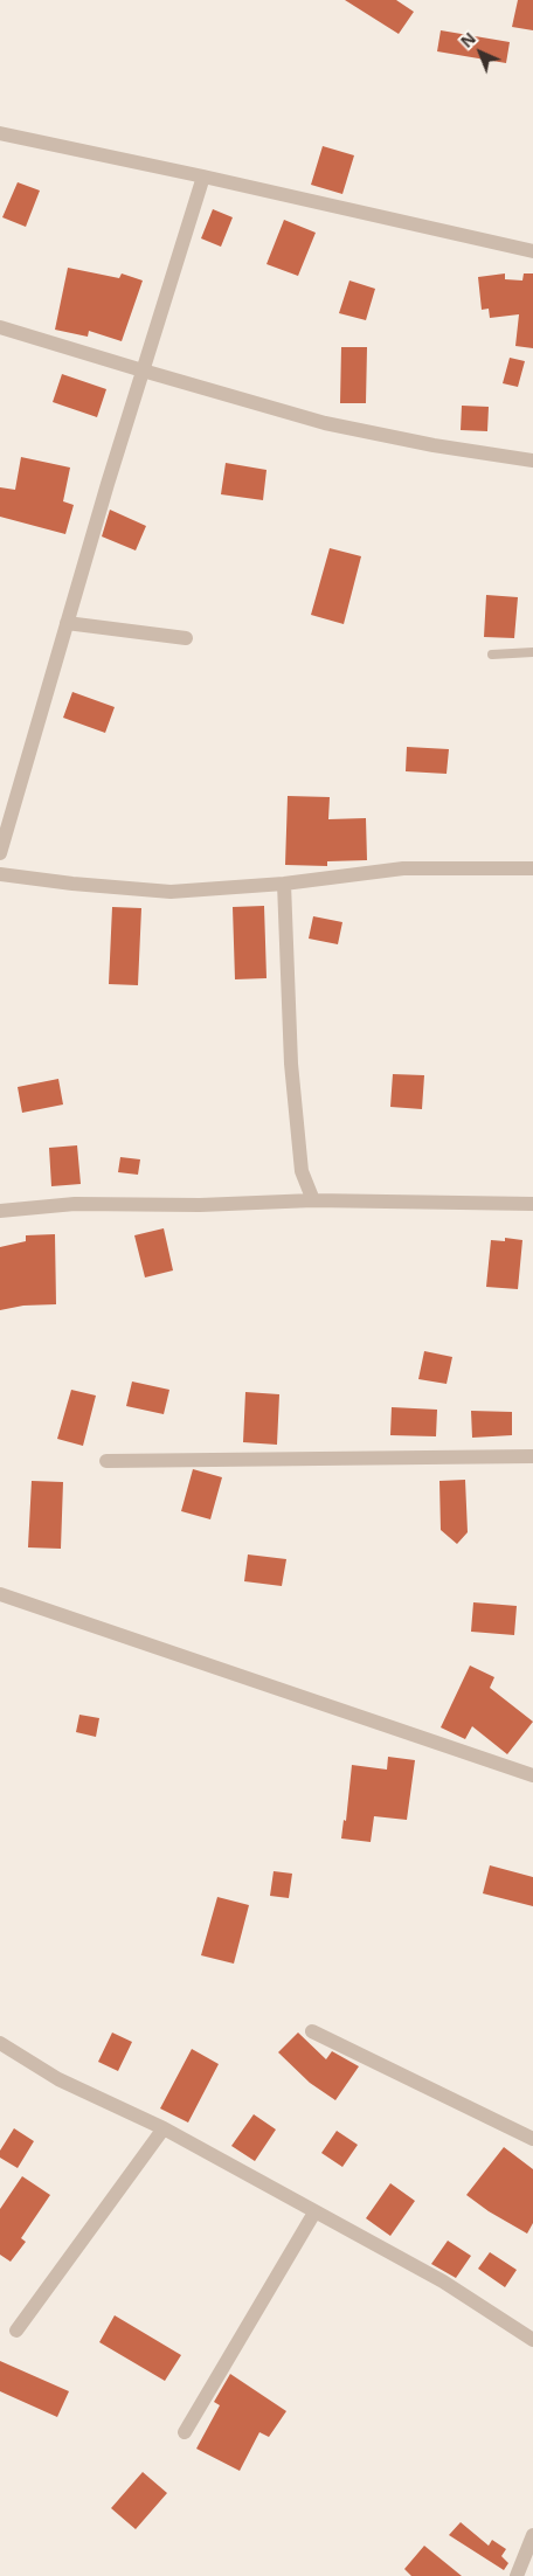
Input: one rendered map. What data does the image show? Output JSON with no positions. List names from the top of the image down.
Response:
{
  "north": "top left"
}
